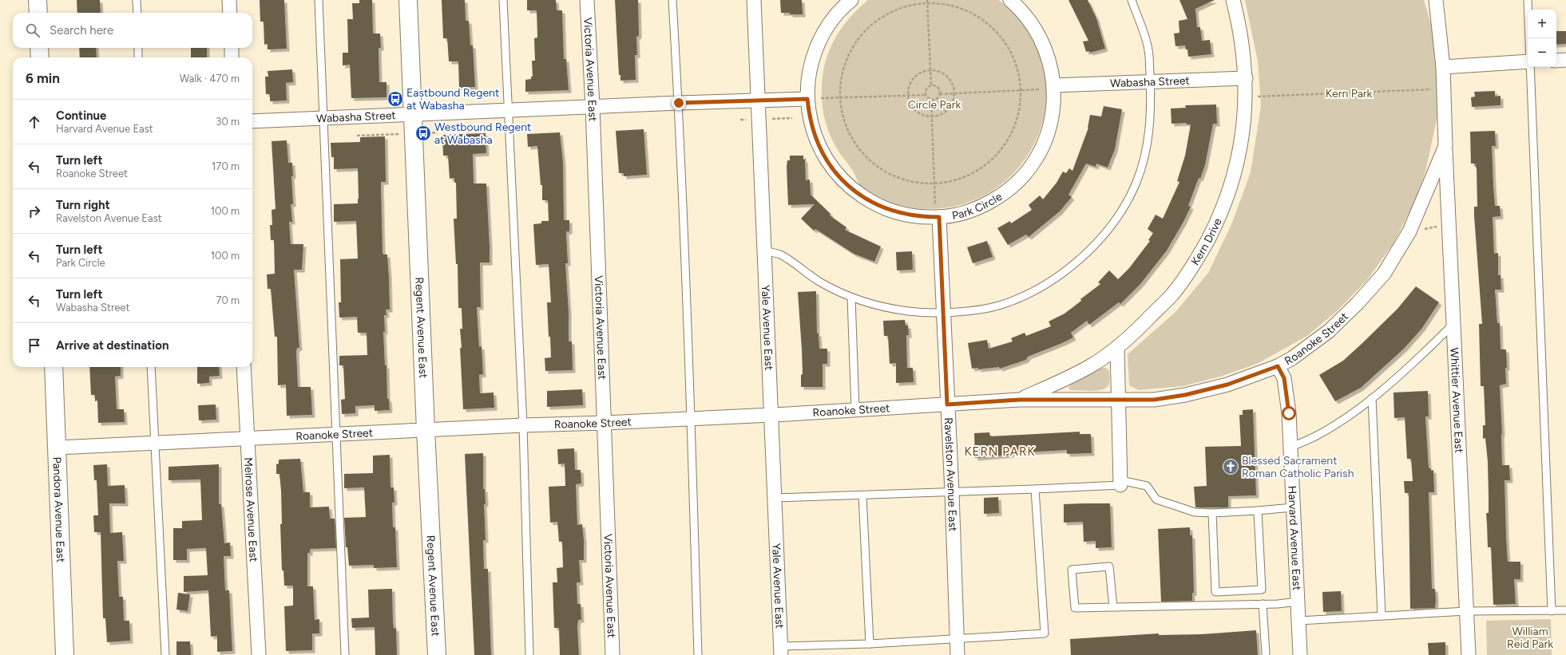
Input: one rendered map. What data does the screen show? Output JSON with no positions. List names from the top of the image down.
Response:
{
  "streets": {
    "street": [
      "Victoria Avenue East",
      "Wabasha Street",
      "Park Circle",
      "Kern Drive",
      "Yale Avenue East",
      "Regent Avenue East",
      "Roanoke Street",
      "Whittier Avenue East",
      "Ravelston Avenue East",
      "Pandora Avenue East",
      "Melrose Avenue East",
      "Harvard Avenue East"
    ]
  },
  "crossings": [
    ["Victoria Avenue East", "Wabasha Street"],
    ["Victoria Avenue East", "Roanoke Street"],
    ["Wabasha Street", "Park Circle"],
    ["Wabasha Street", "Kern Drive"],
    ["Wabasha Street", "Yale Avenue East"],
    ["Wabasha Street", "Regent Avenue East"],
    ["Park Circle", "Ravelston Avenue East"],
    ["Kern Drive", "Roanoke Street"],
    ["Yale Avenue East", "Roanoke Street"],
    ["Regent Avenue East", "Roanoke Street"],
    ["Roanoke Street", "Whittier Avenue East"],
    ["Roanoke Street", "Ravelston Avenue East"],
    ["Roanoke Street", "Pandora Avenue East"],
    ["Roanoke Street", "Melrose Avenue East"],
    ["Roanoke Street", "Harvard Avenue East"]
  ],
  "districts": ["KERN PARK"],
  "parks": ["Kern Park", "Circle Park", "William Reid Park"],
  "places": {
    "bus stop": ["Eastbound Regent at Wabasha", "Westbound Regent at Wabasha"],
    "church": ["Blessed Sacrament Roman Catholic Parish"]
  },
  "page": {
    "map_buttons": ["+", "−"],
    "search": "Search here",
    "heading": ["6 min", "Walk · 470 m"],
    "list": [
      ["Continue", "Harvard Avenue East", "30 m"],
      ["Turn left", "Roanoke Street", "170 m"],
      ["Turn right", "Ravelston Avenue East", "100 m"],
      ["Turn left", "Park Circle", "100 m"],
      ["Turn left", "Wabasha Street", "70 m"],
      "Arrive at destination"
    ]
  }
}
